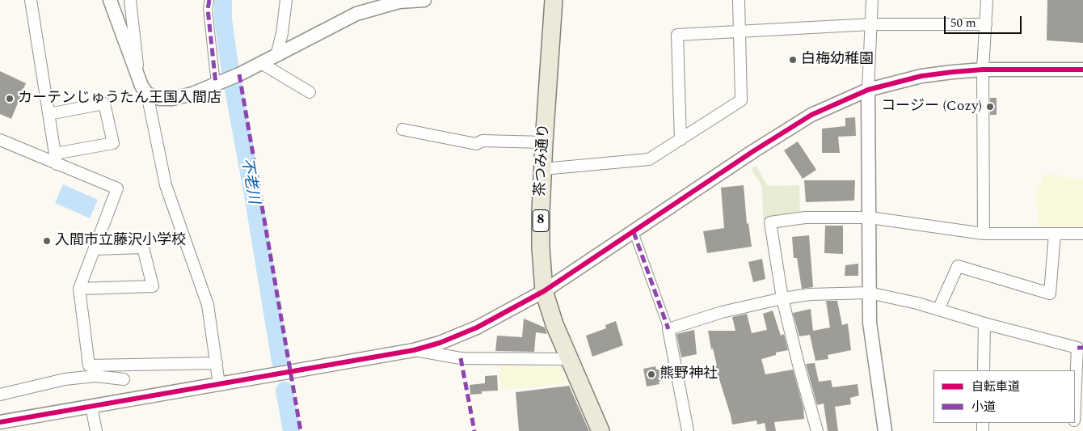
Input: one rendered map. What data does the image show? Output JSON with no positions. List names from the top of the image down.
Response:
{
  "streets": {
    "main road": ["茶つみ通り", "8"]
  },
  "water": ["不老川"],
  "places": [
    "白梅幼稚園",
    "カーテンじゅうたん王国入間店",
    "コージー (Cozy)",
    "入間市立藤沢小学校",
    "熊野神社"
  ],
  "legend": ["自転車道", "小道"],
  "scale_bar": "50 m"
}
